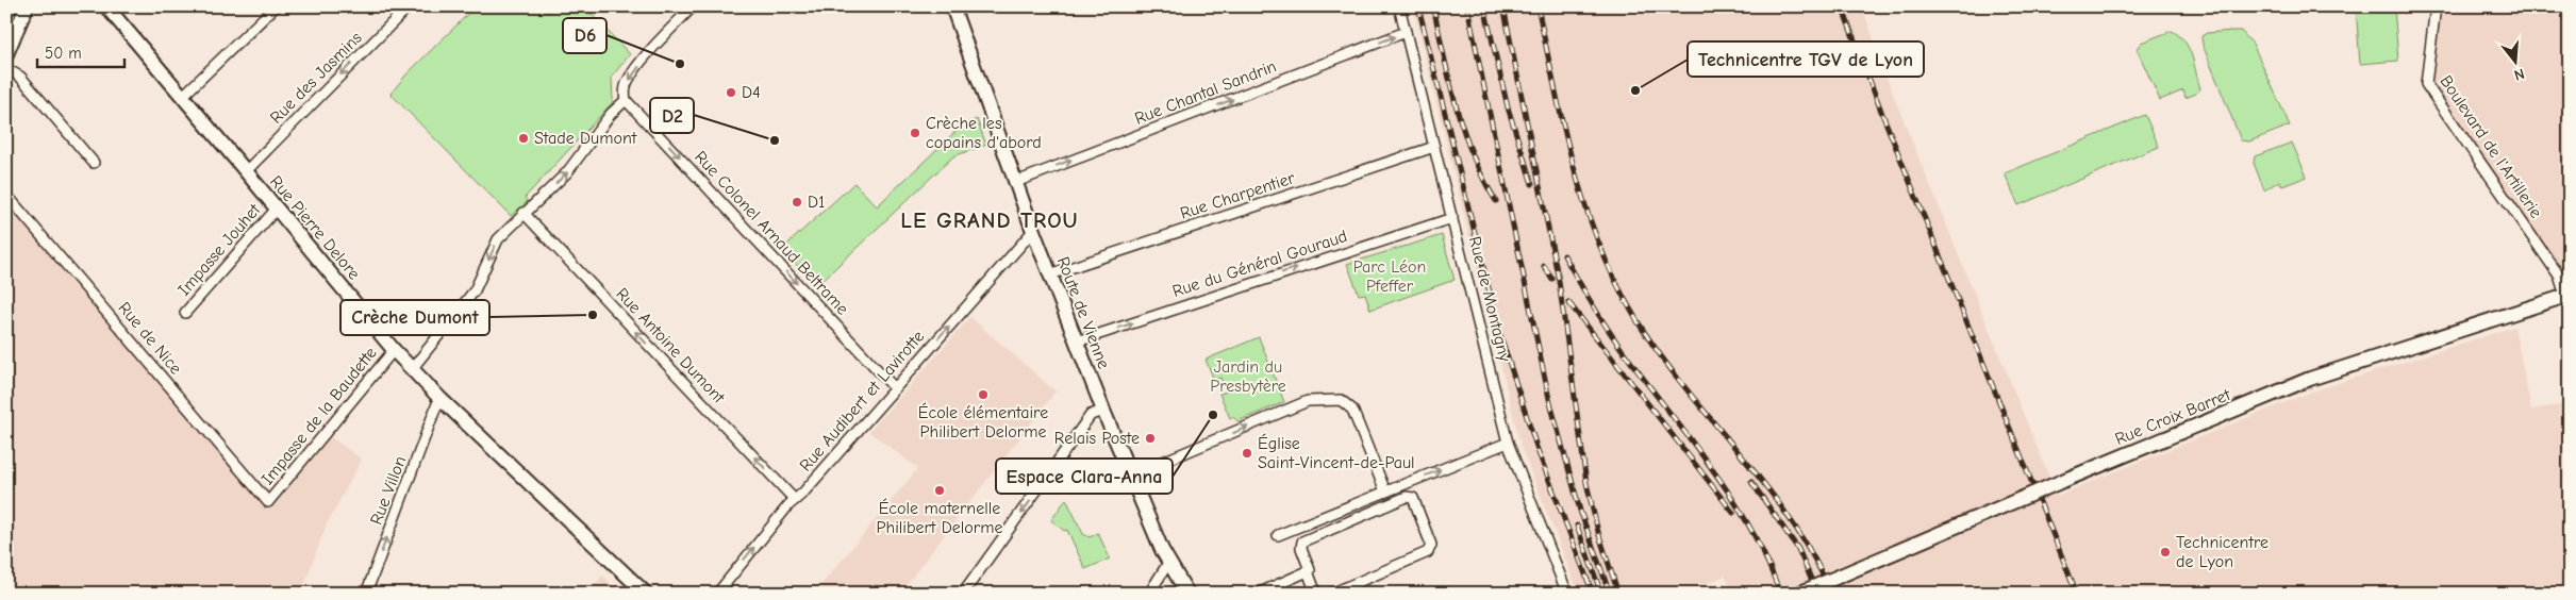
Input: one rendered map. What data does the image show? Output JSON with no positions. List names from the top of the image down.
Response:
{
  "streets": {
    "street": [
      "Rue des Jasmins",
      "Rue Chantal Sandrin",
      "Boulevard de l'Artillerie",
      "Rue Charpentier",
      "Rue Pierre Delore",
      "Rue Colonel Arnaud Beltrame",
      "Impasse Jouhet",
      "Rue du Général Gouraud",
      "Rue de Montagny",
      "Route de Vienne",
      "Rue de Nice",
      "Rue Antoine Dumont",
      "Rue Audibert et Lavirotte",
      "Impasse de la Baudette",
      "Rue Croix Barret",
      "Rue Villon"
    ]
  },
  "crossings": [
    ["Rue des Jasmins", "Rue Pierre Delore"],
    ["Rue Chantal Sandrin", "Rue de Montagny"],
    ["Rue Chantal Sandrin", "Route de Vienne"],
    ["Boulevard de l'Artillerie", "Rue Croix Barret"],
    ["Rue Charpentier", "Rue de Montagny"],
    ["Rue Charpentier", "Route de Vienne"],
    ["Rue Pierre Delore", "Impasse Jouhet"],
    ["Rue Pierre Delore", "Impasse de la Baudette"],
    ["Rue Pierre Delore", "Rue Villon"],
    ["Rue Colonel Arnaud Beltrame", "Rue Audibert et Lavirotte"],
    ["Rue du Général Gouraud", "Rue de Montagny"],
    ["Rue du Général Gouraud", "Route de Vienne"],
    ["Route de Vienne", "Rue Audibert et Lavirotte"],
    ["Rue de Nice", "Impasse de la Baudette"],
    ["Rue Antoine Dumont", "Rue Audibert et Lavirotte"]
  ],
  "one_way": [
    "Rue des Jasmins",
    "Rue Chantal Sandrin",
    "Rue Colonel Arnaud Beltrame",
    "Rue du Général Gouraud",
    "Rue Antoine Dumont",
    "Rue Audibert et Lavirotte",
    "Rue Villon"
  ],
  "districts": ["LE GRAND TROU"],
  "parks": ["Parc Léon Pfeffer", "Jardin du Presbytère"],
  "places": [
    "D6",
    "Technicentre TGV de Lyon",
    "D4",
    "Crèche les copains d'abord",
    "Stade Dumont",
    "D2",
    "D1",
    "Crèche Dumont",
    "École élémentaire Philibert Delorme",
    "Espace Clara-Anna",
    "Relais Poste",
    "Église Saint-Vincent-de-Paul",
    "École maternelle Philibert Delorme",
    "Technicentre de Lyon"
  ],
  "scale_bar": "50 m",
  "north": "bottom"
}
